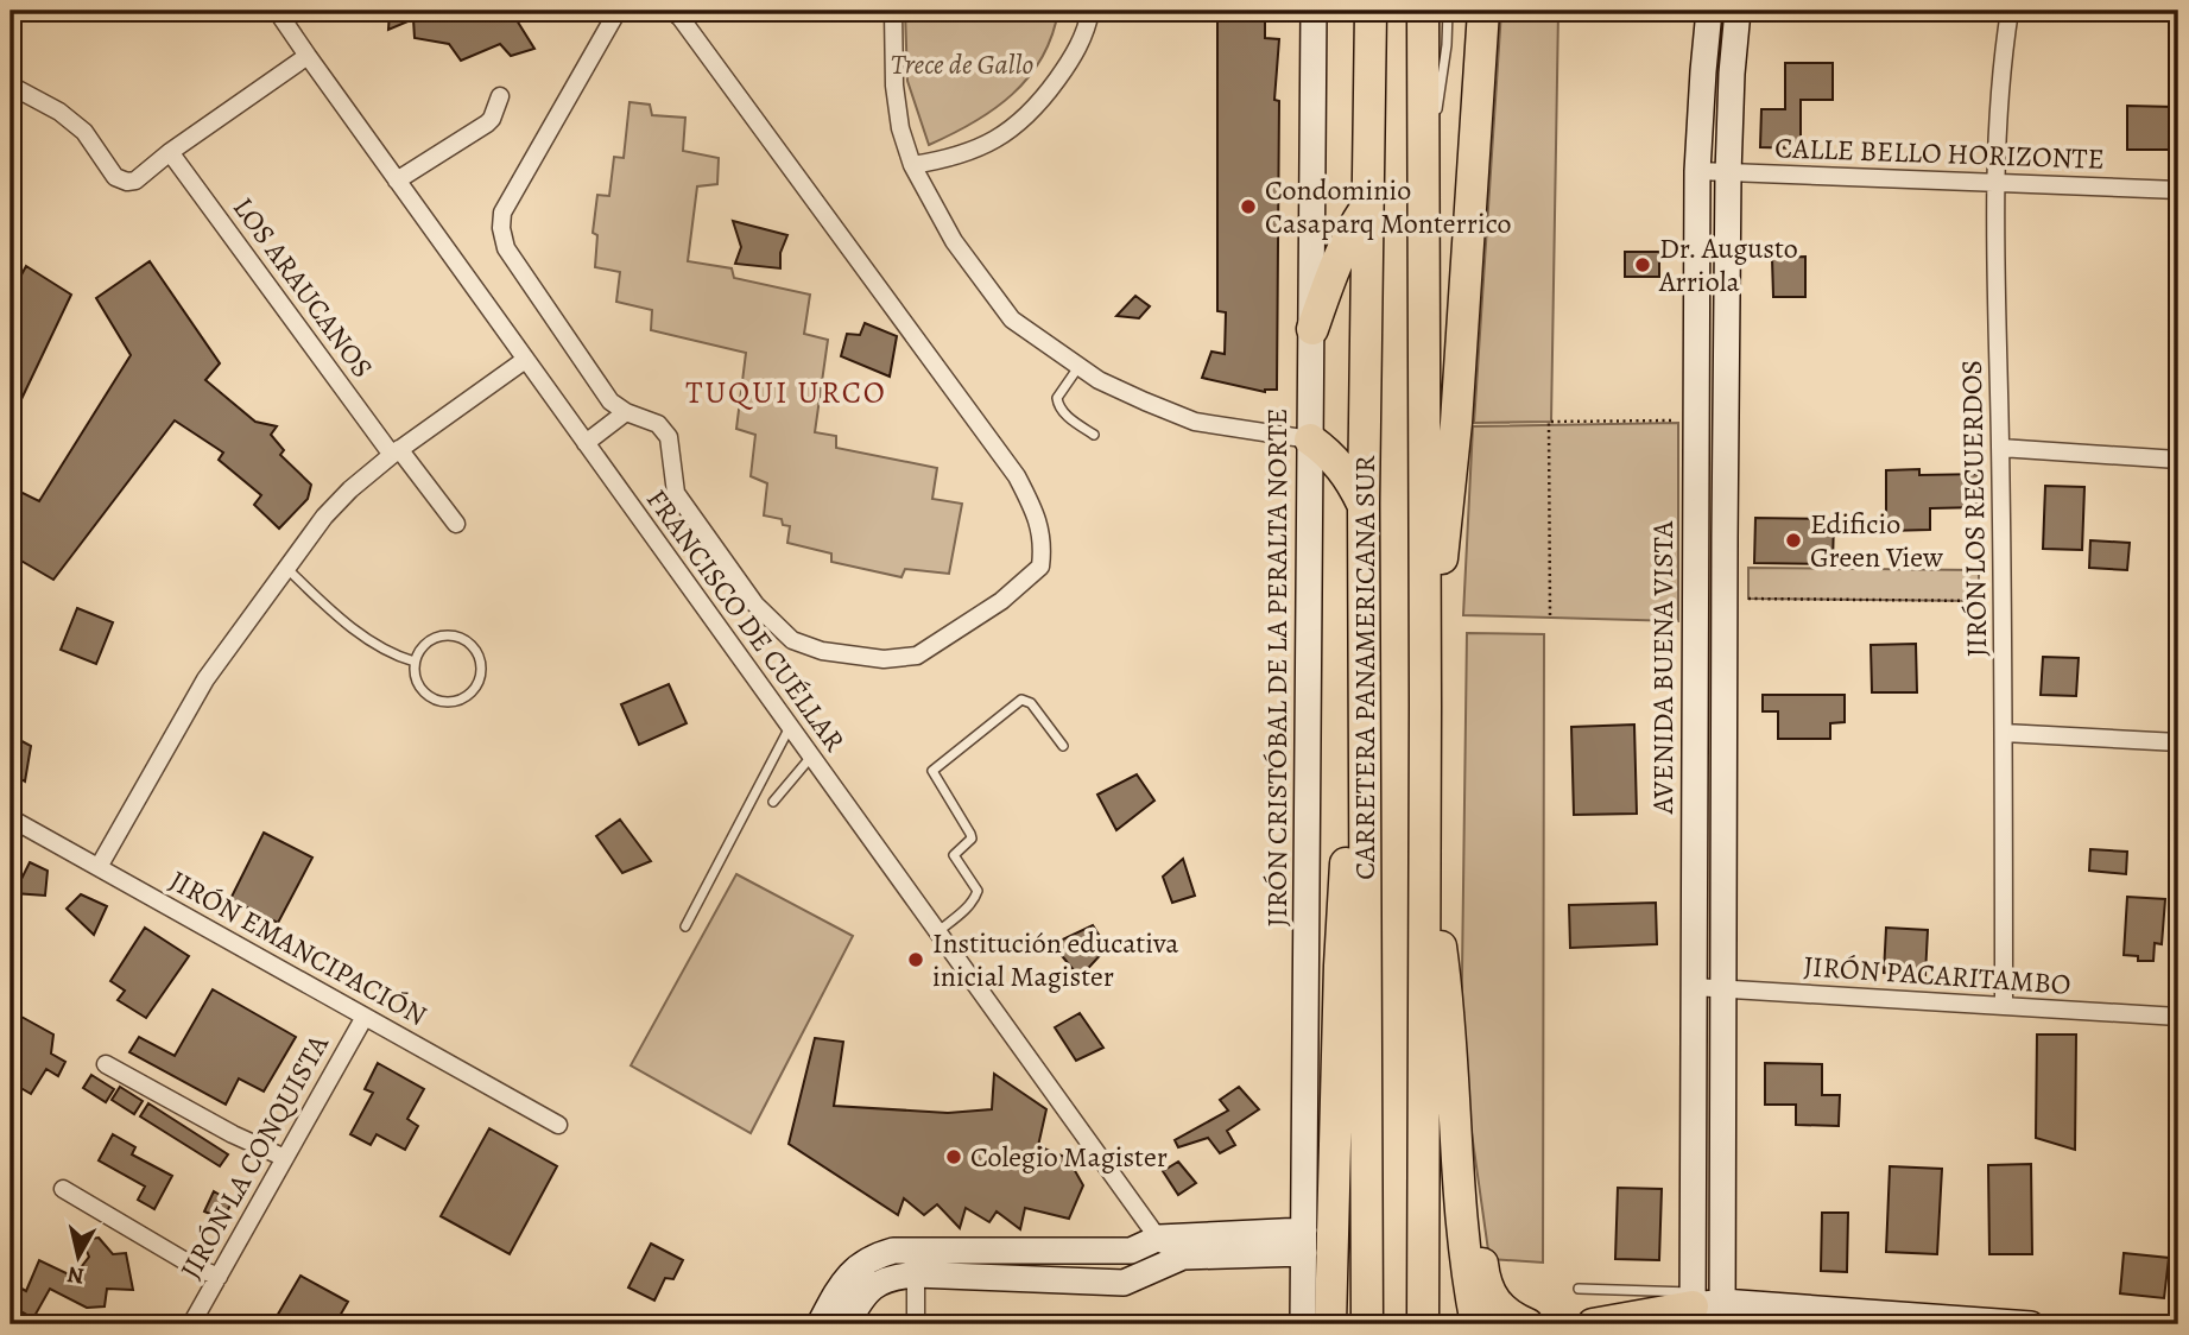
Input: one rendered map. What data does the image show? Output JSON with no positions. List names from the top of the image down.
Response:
{
  "streets": {
    "highway": ["CARRETERA PANAMERICANA SUR"],
    "main road": ["JIRÓN CRISTÓBAL DE LA PERALTA NORTE", "AVENIDA BUENA VISTA"],
    "street": [
      "CALLE BELLO HORIZONTE",
      "LOS ARAUCANOS",
      "JIRÓN LOS RECUERDOS",
      "FRANCISCO DE CUÉLLAR",
      "JIRÓN EMANCIPACIÓN",
      "JIRÓN PACARITAMBO",
      "JIRÓN LA CONQUISTA"
    ]
  },
  "crossings": [
    ["CALLE BELLO HORIZONTE", "JIRÓN LOS RECUERDOS"],
    ["CALLE BELLO HORIZONTE", "AVENIDA BUENA VISTA"],
    ["JIRÓN LOS RECUERDOS", "JIRÓN PACARITAMBO"],
    ["AVENIDA BUENA VISTA", "JIRÓN PACARITAMBO"],
    ["JIRÓN EMANCIPACIÓN", "JIRÓN LA CONQUISTA"]
  ],
  "districts": ["TUQUI URCO"],
  "parks": ["Trece de Gallo"],
  "places": [
    "Condominio Casaparq Monterrico",
    "Dr. Augusto Arriola",
    "Edificio Green View",
    "Institución educativa inicial Magister",
    "Colegio Magister"
  ],
  "north": "bottom"
}
